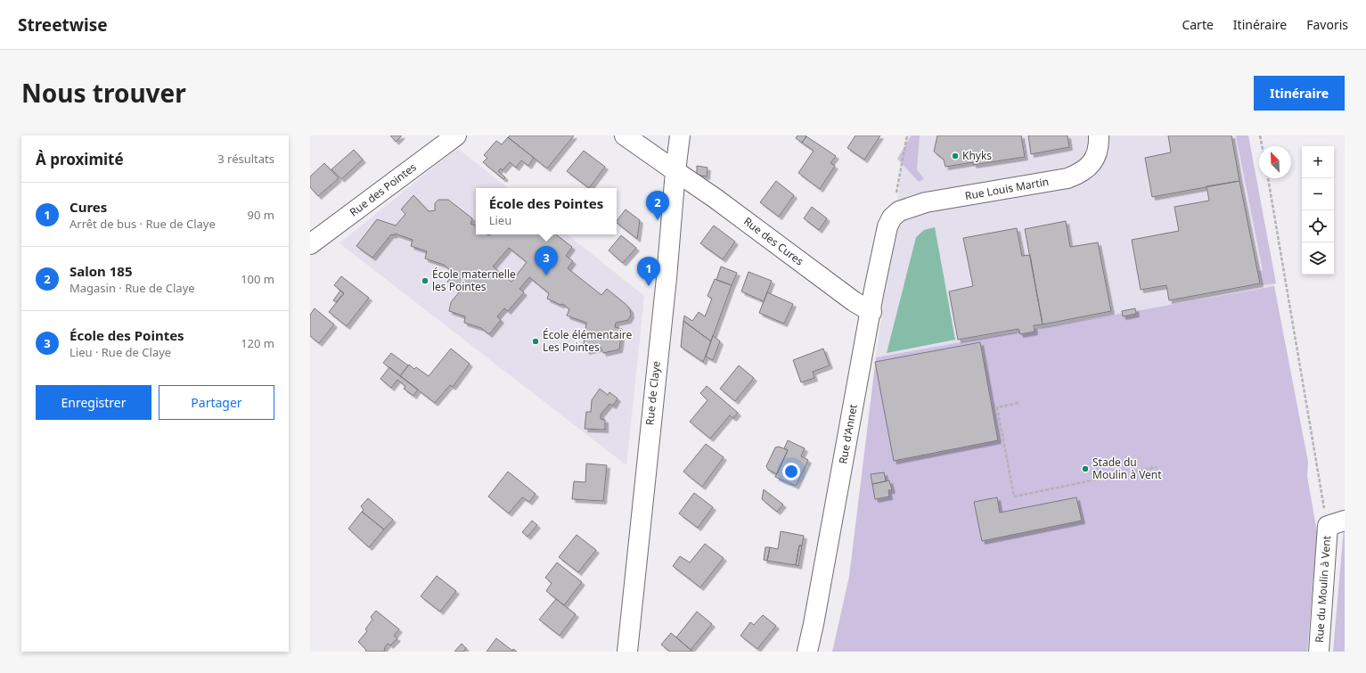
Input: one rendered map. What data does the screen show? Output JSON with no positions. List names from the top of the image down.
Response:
{
  "streets": {
    "street": [
      "Rue Louis Martin",
      "Rue des Pointes",
      "Rue des Cures",
      "Rue de Claye",
      "Rue d'Annet",
      "Rue du Moulin à Vent"
    ]
  },
  "crossings": [
    ["Rue Louis Martin", "Rue d'Annet"],
    ["Rue des Cures", "Rue de Claye"],
    ["Rue des Cures", "Rue d'Annet"]
  ],
  "places": [
    "Khyks",
    "École maternelle les Pointes",
    "École élémentaire Les Pointes",
    "Stade du Moulin à Vent"
  ],
  "north": "top left",
  "page": {
    "header": "Streetwise",
    "nav": ["Carte", "Itinéraire", "Favoris"],
    "title": "Nous trouver",
    "buttons": [
      "Itinéraire",
      ["Enregistrer", "Partager"]
    ],
    "heading": ["À proximité", "3 résultats"],
    "map_buttons": ["+", "−"],
    "list": [
      {
        "mark": "1",
        "name": "Cures",
        "note": "Arrêt de bus · Rue de Claye",
        "value": "90 m"
      },
      {
        "mark": "2",
        "name": "Salon 185",
        "note": "Magasin · Rue de Claye",
        "value": "100 m"
      },
      {
        "mark": "3",
        "name": "École des Pointes",
        "note": "Lieu · Rue de Claye",
        "value": "120 m"
      }
    ],
    "popup": ["École des Pointes", "Lieu"],
    "pins": ["2", "3", "1"]
  }
}
